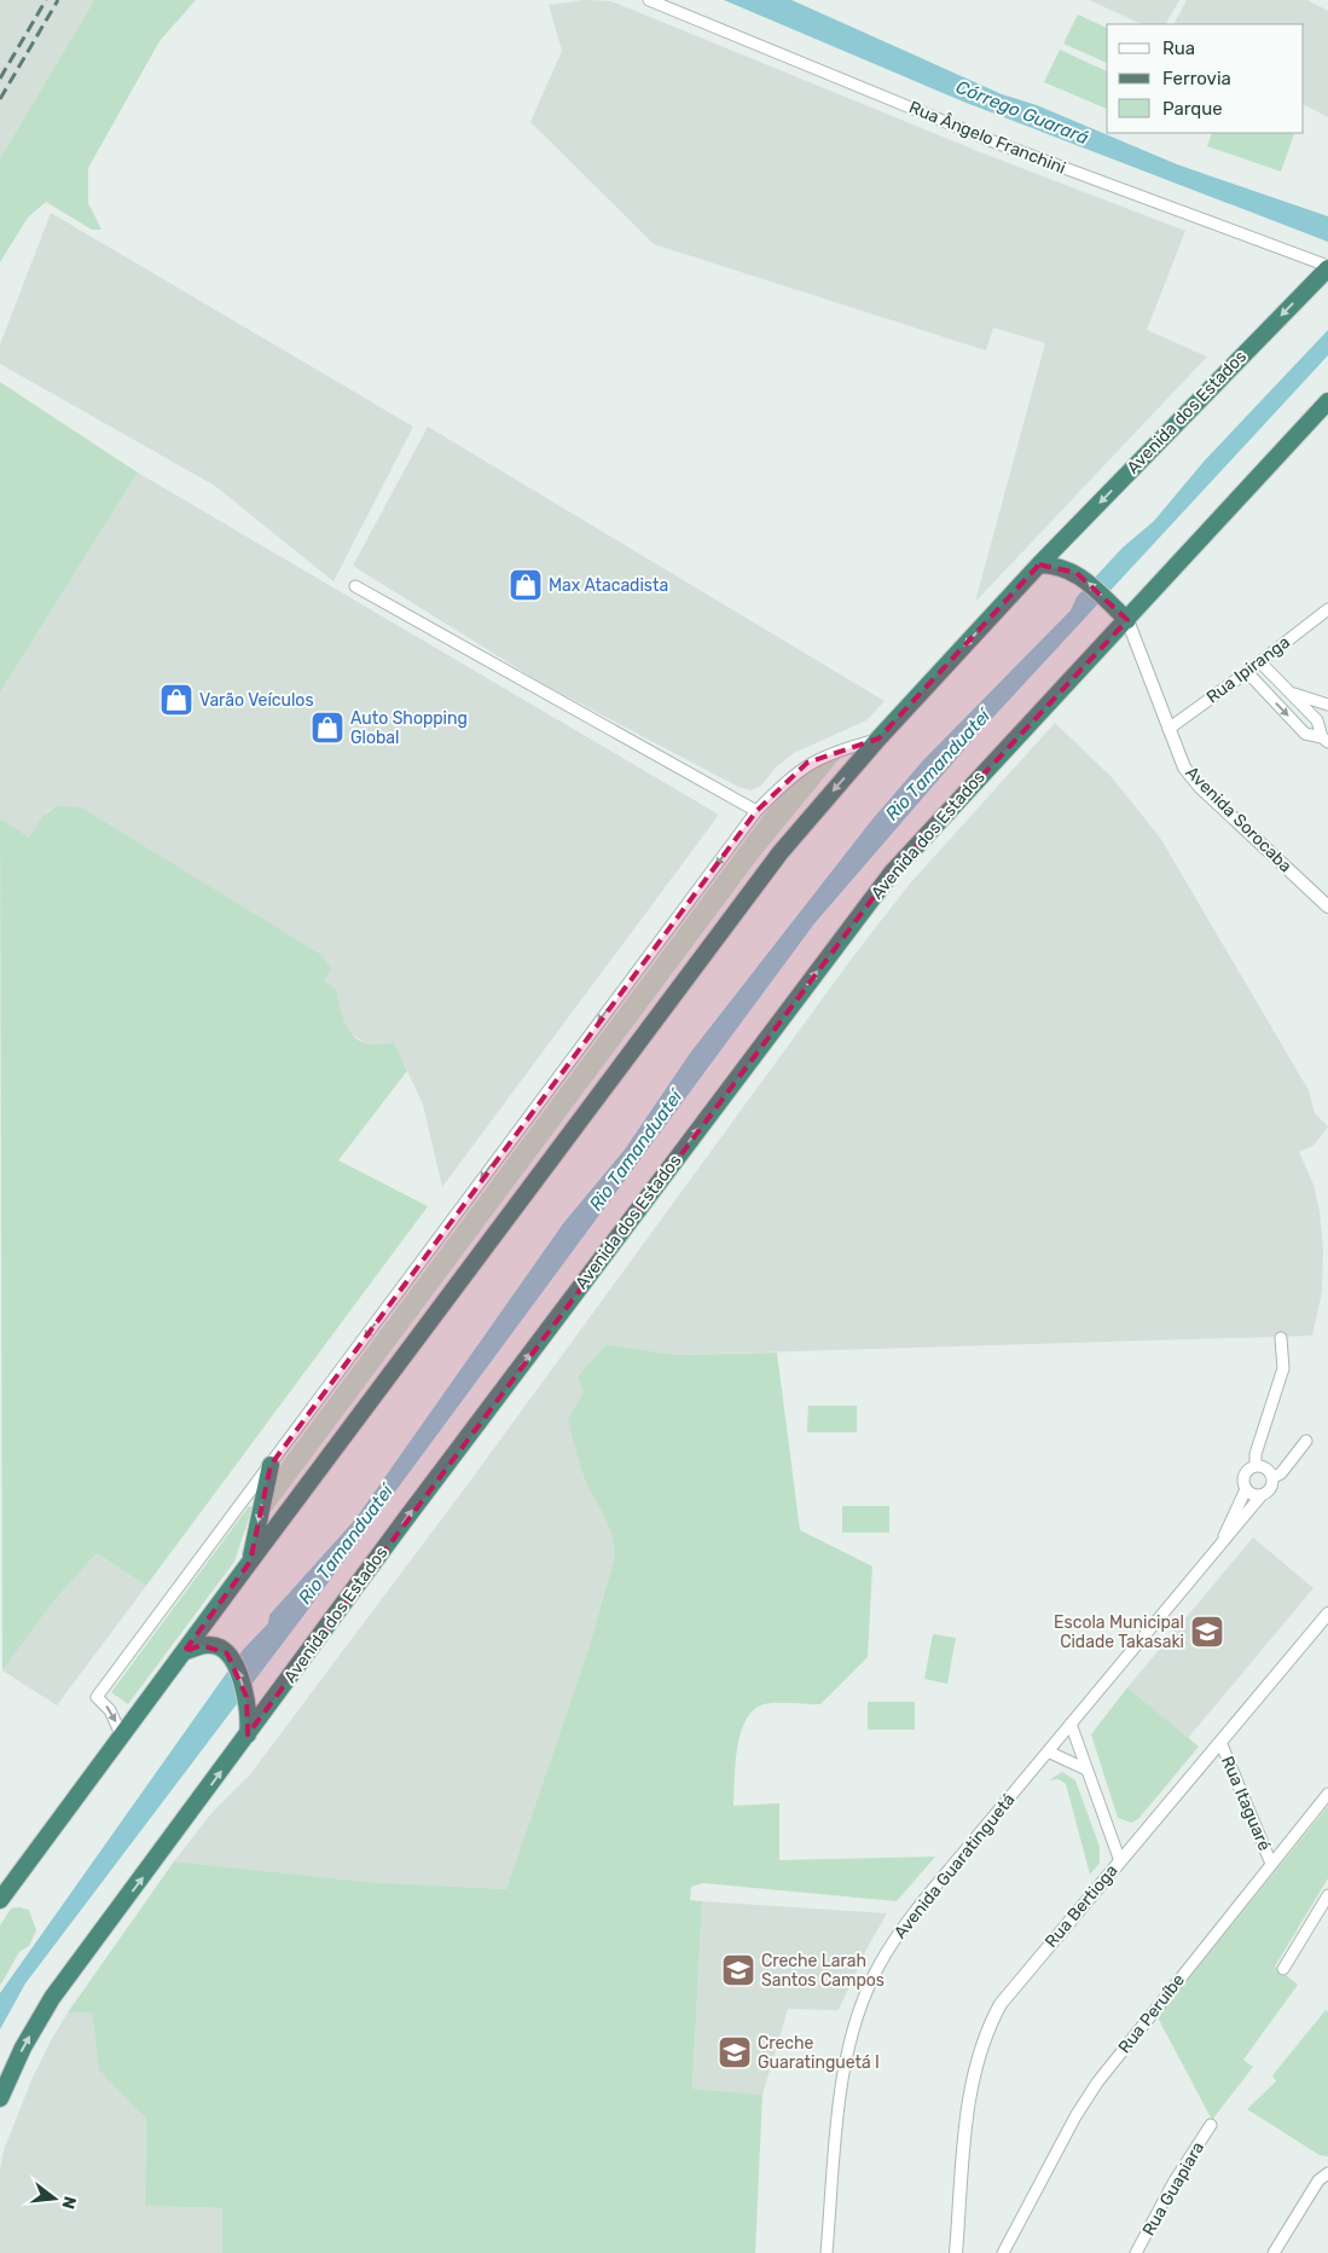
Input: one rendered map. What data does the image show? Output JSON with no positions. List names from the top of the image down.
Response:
{
  "streets": {
    "highway": ["Avenida dos Estados"],
    "street": [
      "Rua Ângelo Franchini",
      "Rua Ipiranga",
      "Avenida Sorocaba",
      "Rua Itaguaré",
      "Avenida Guaratinguetá",
      "Rua Bertioga",
      "Rua Peruíbe",
      "Rua Guapiara"
    ]
  },
  "crossings": [
    ["Rua Ângelo Franchini", "Avenida dos Estados"],
    ["Avenida dos Estados", "Avenida Sorocaba"],
    ["Rua Ipiranga", "Avenida Sorocaba"],
    ["Rua Itaguaré", "Rua Bertioga"],
    ["Rua Itaguaré", "Rua Peruíbe"]
  ],
  "water": ["Córrego Guarará", "Rio Tamanduateí"],
  "places": {
    "shop": ["Max Atacadista", "Varão Veículos", "Auto Shopping Global"],
    "school or university": ["Escola Municipal Cidade Takasaki", "Creche Larah Santos Campos", "Creche Guaratinguetá I"]
  },
  "legend": ["Rua", "Ferrovia", "Parque"],
  "north": "right"
}
